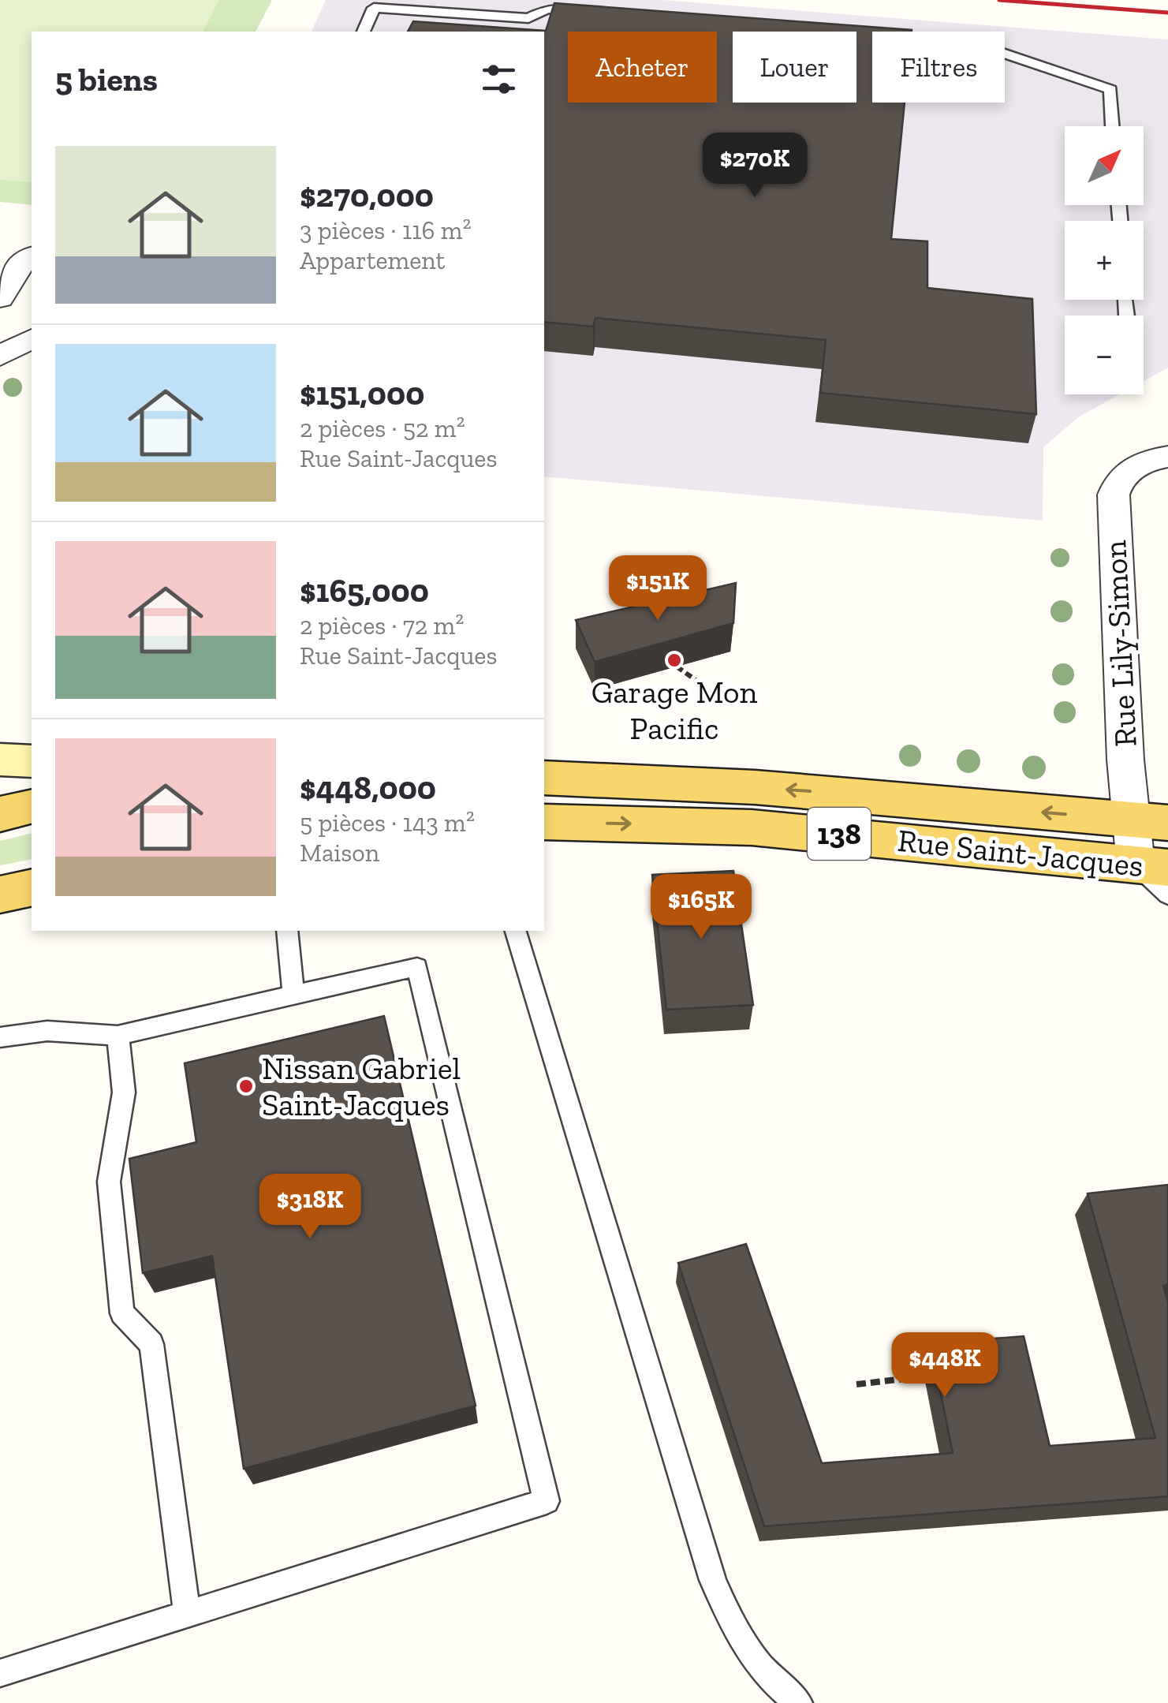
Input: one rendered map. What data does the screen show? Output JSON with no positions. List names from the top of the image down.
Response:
{
  "streets": {
    "main road": ["138", "Rue Saint-Jacques"],
    "street": ["Rue Lily-Simon"]
  },
  "crossings": [
    ["Rue Lily-Simon", "Rue Saint-Jacques"]
  ],
  "places": ["Garage Mon Pacific", "Nissan Gabriel Saint-Jacques"],
  "north": "top right",
  "page": {
    "chip": ["Acheter", "Louer", "Filtres"],
    "heading": "5 biens",
    "map_buttons": ["+", "−"],
    "list": [
      {
        "name": "$270,000",
        "note": "3 pièces · 116 m² · Appartement"
      },
      {
        "name": "$151,000",
        "note": "2 pièces · 52 m² · Rue Saint-Jacques"
      },
      {
        "name": "$165,000",
        "note": "2 pièces · 72 m² · Rue Saint-Jacques"
      },
      {
        "name": "$448,000",
        "note": "5 pièces · 143 m² · Maison"
      }
    ],
    "price": [
      "$270K",
      "$151K",
      "$165K",
      "$318K",
      "$448K"
    ]
  }
}
